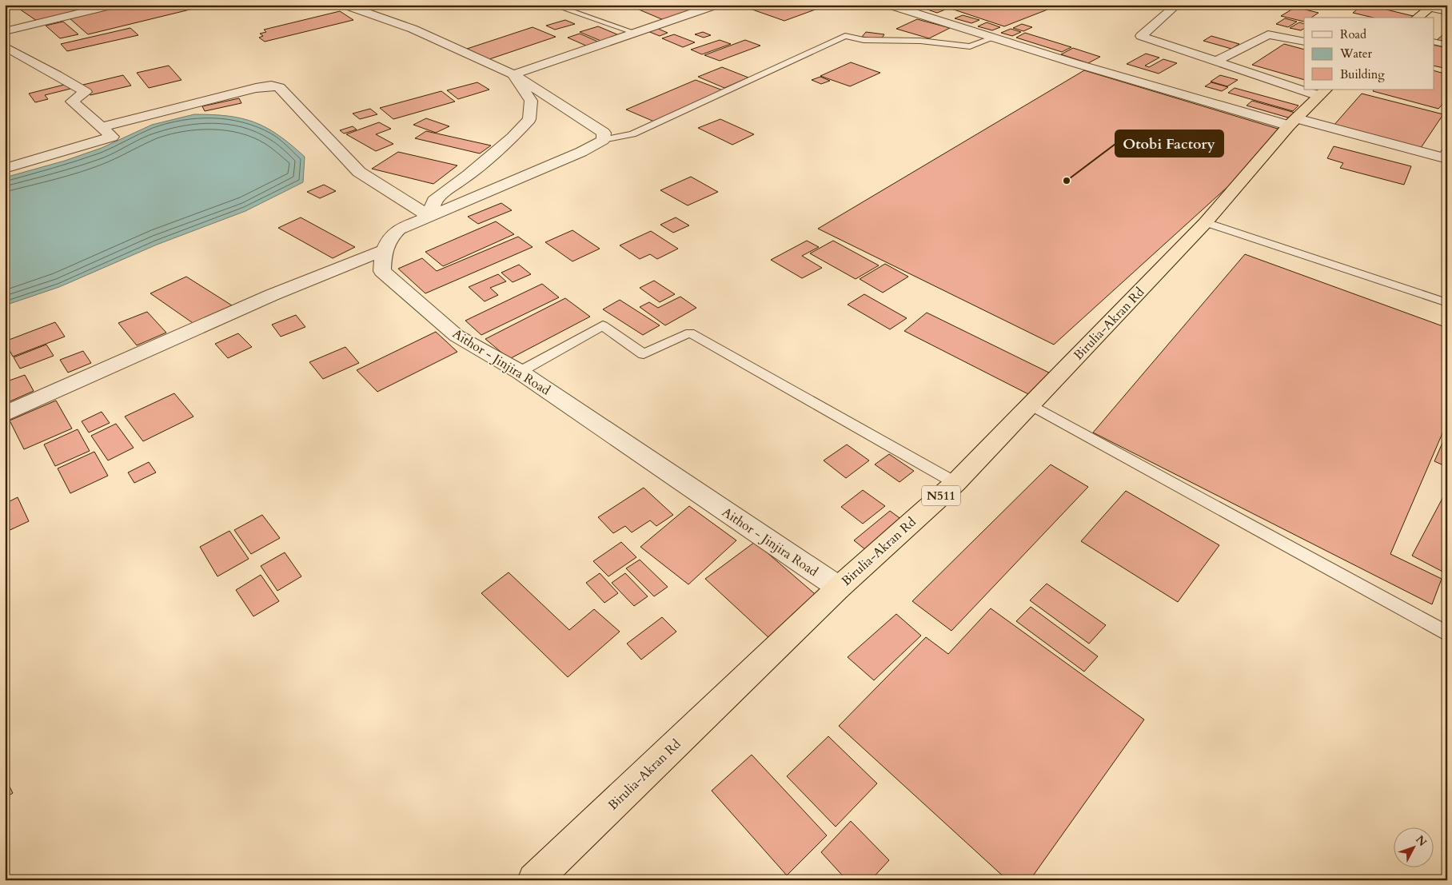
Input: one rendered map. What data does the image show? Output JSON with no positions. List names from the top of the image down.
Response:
{
  "streets": {
    "highway": ["Birulia-Akran Rd", "N511"],
    "street": ["Aithor - Jinjira Road"]
  },
  "crossings": [
    ["Birulia-Akran Rd", "Aithor - Jinjira Road"]
  ],
  "places": ["Otobi Factory"],
  "legend": ["Road", "Water", "Building"],
  "north": "top right"
}
